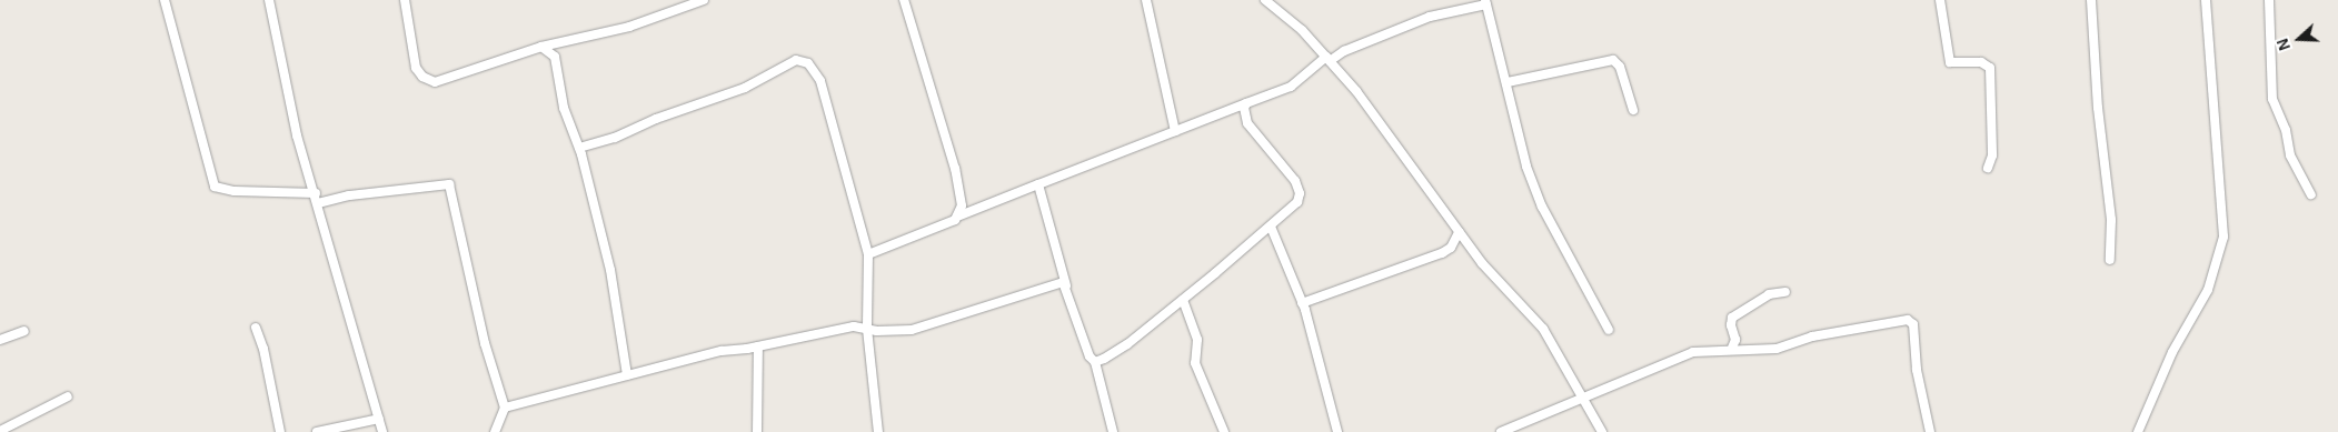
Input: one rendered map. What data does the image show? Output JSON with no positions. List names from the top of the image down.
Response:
{
  "north": "left"
}
